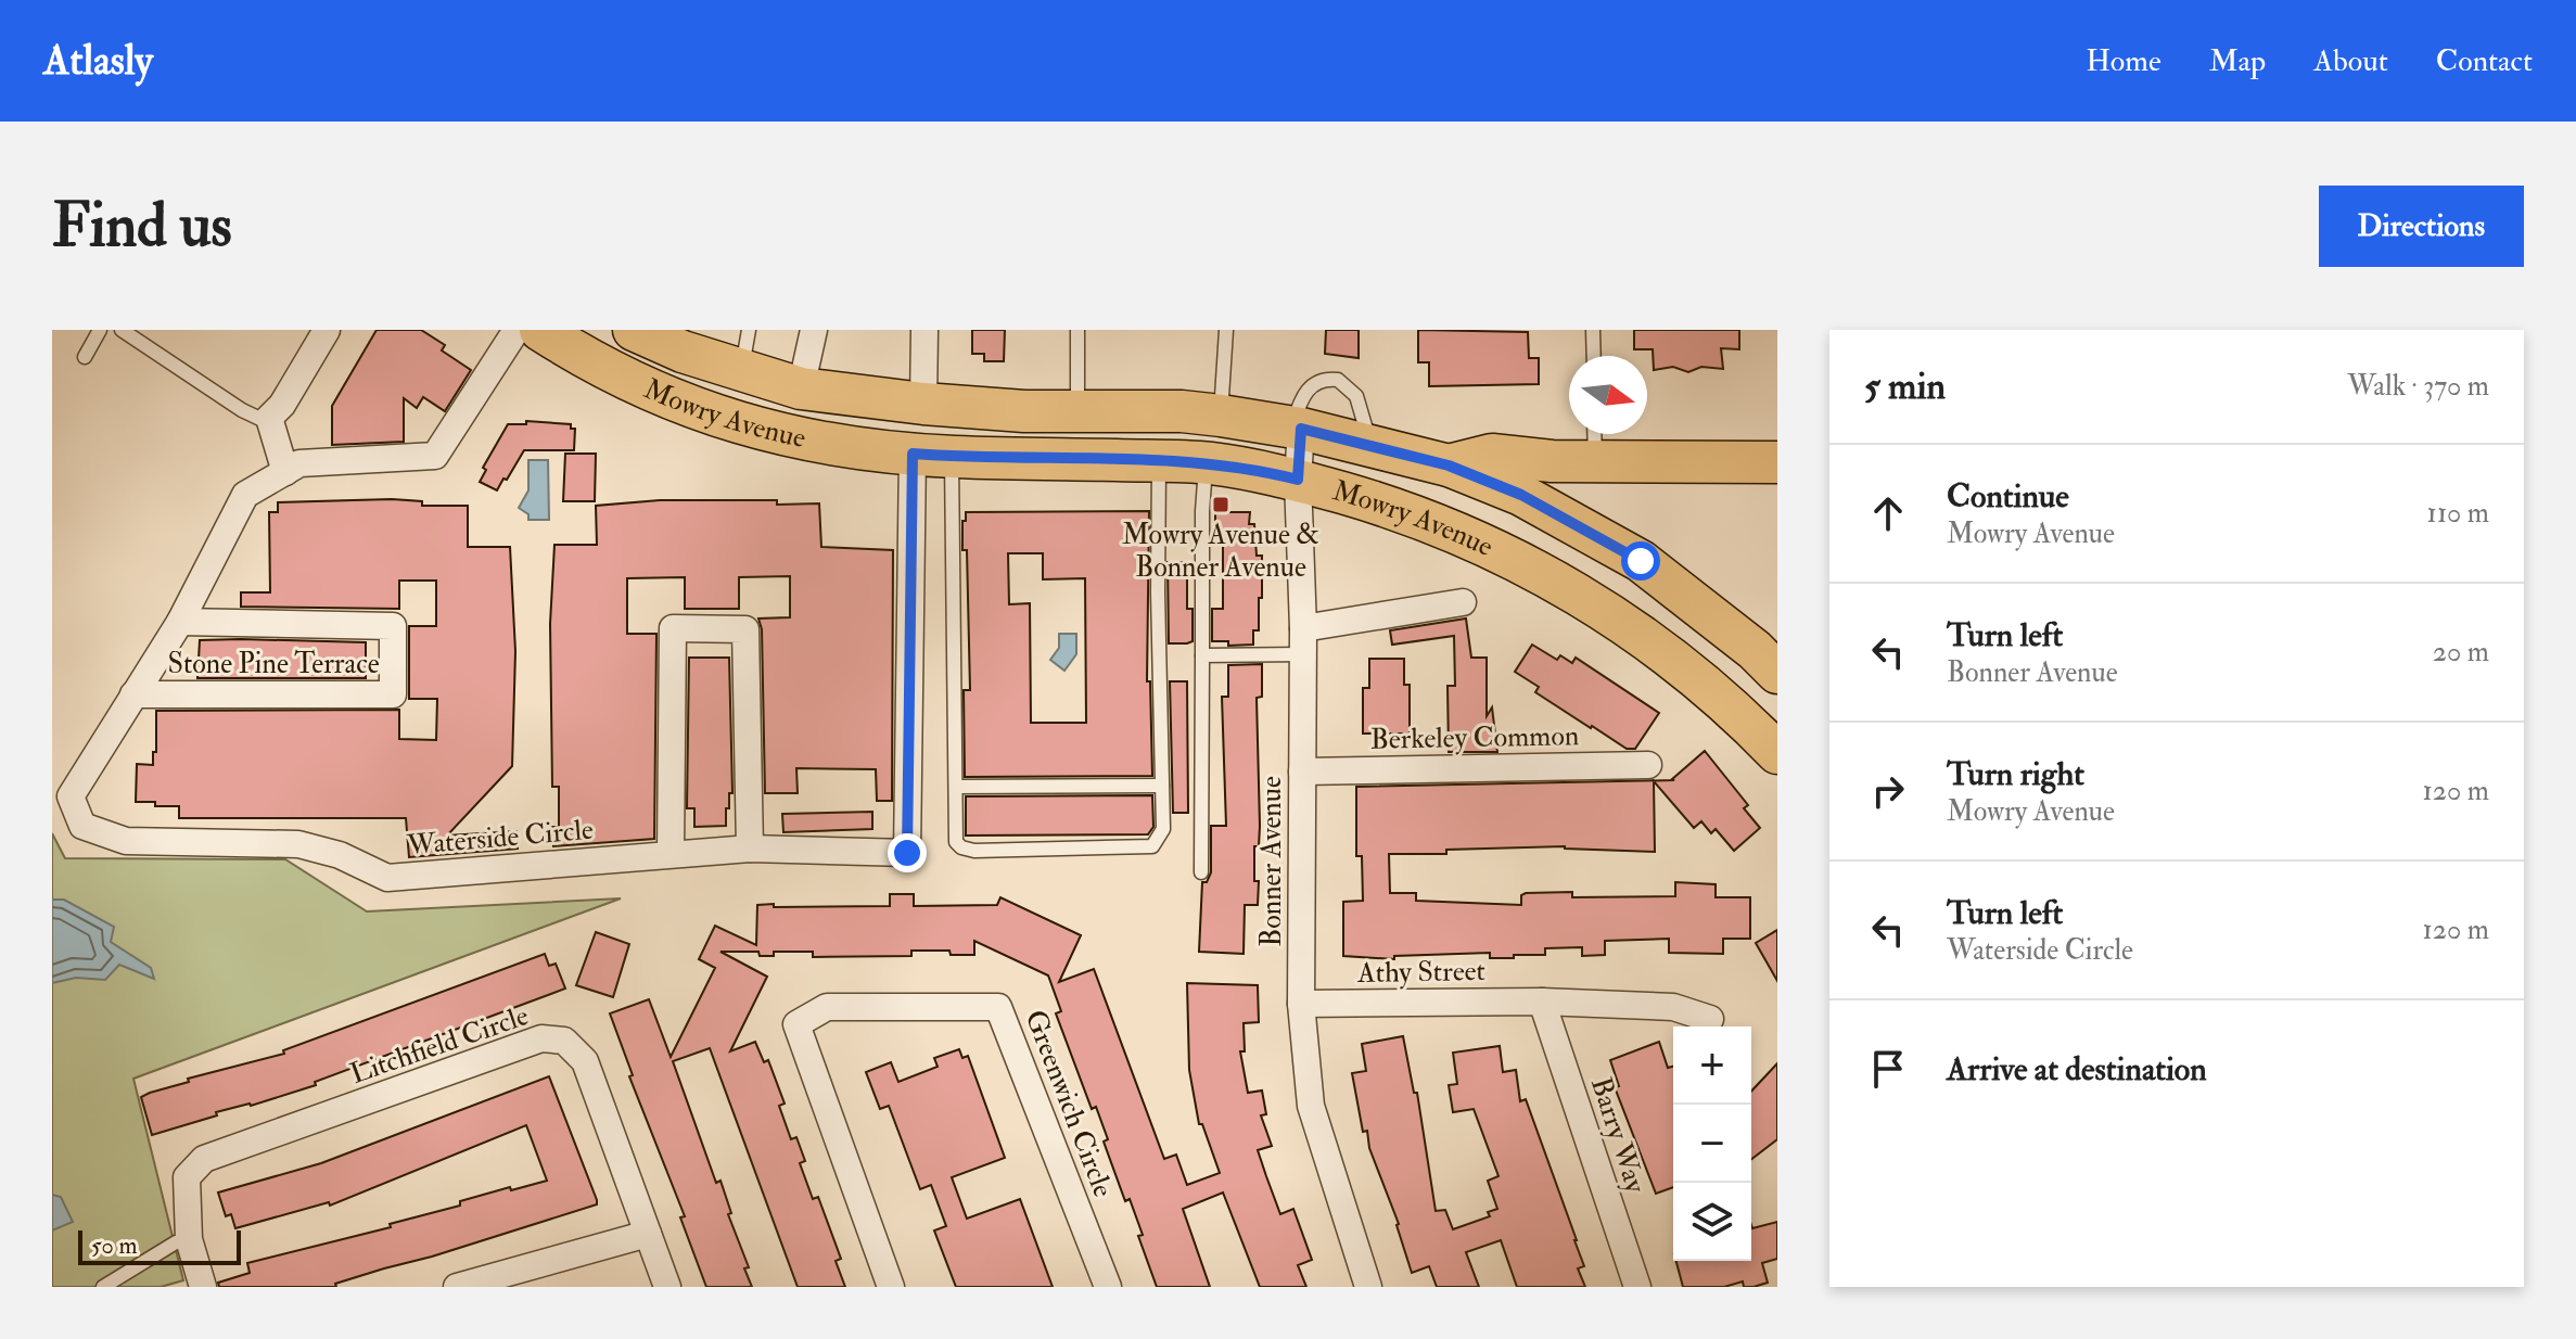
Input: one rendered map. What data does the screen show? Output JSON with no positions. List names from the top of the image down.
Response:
{
  "streets": {
    "main road": ["Mowry Avenue"],
    "street": [
      "Stone Pine Terrace",
      "Berkeley Common",
      "Waterside Circle",
      "Bonner Avenue",
      "Athy Street",
      "Litchfield Circle",
      "Greenwich Circle",
      "Barry Way"
    ]
  },
  "crossings": [
    ["Mowry Avenue", "Waterside Circle"],
    ["Mowry Avenue", "Bonner Avenue"],
    ["Stone Pine Terrace", "Waterside Circle"],
    ["Berkeley Common", "Bonner Avenue"],
    ["Bonner Avenue", "Athy Street"],
    ["Athy Street", "Barry Way"]
  ],
  "places": {
    "transit": ["Mowry Avenue & Bonner Avenue"]
  },
  "scale_bar": "50 m",
  "north": "right",
  "page": {
    "header": "Atlasly",
    "nav": [
      "Home",
      "Map",
      "About",
      "Contact"
    ],
    "buttons": "Directions",
    "title": "Find us",
    "heading": ["5 min", "Walk · 370 m"],
    "list": [
      ["Continue", "Mowry Avenue", "110 m"],
      ["Turn left", "Bonner Avenue", "20 m"],
      ["Turn right", "Mowry Avenue", "120 m"],
      ["Turn left", "Waterside Circle", "120 m"],
      "Arrive at destination"
    ],
    "map_buttons": ["+", "−"],
    "scale": "50 m"
  }
}
